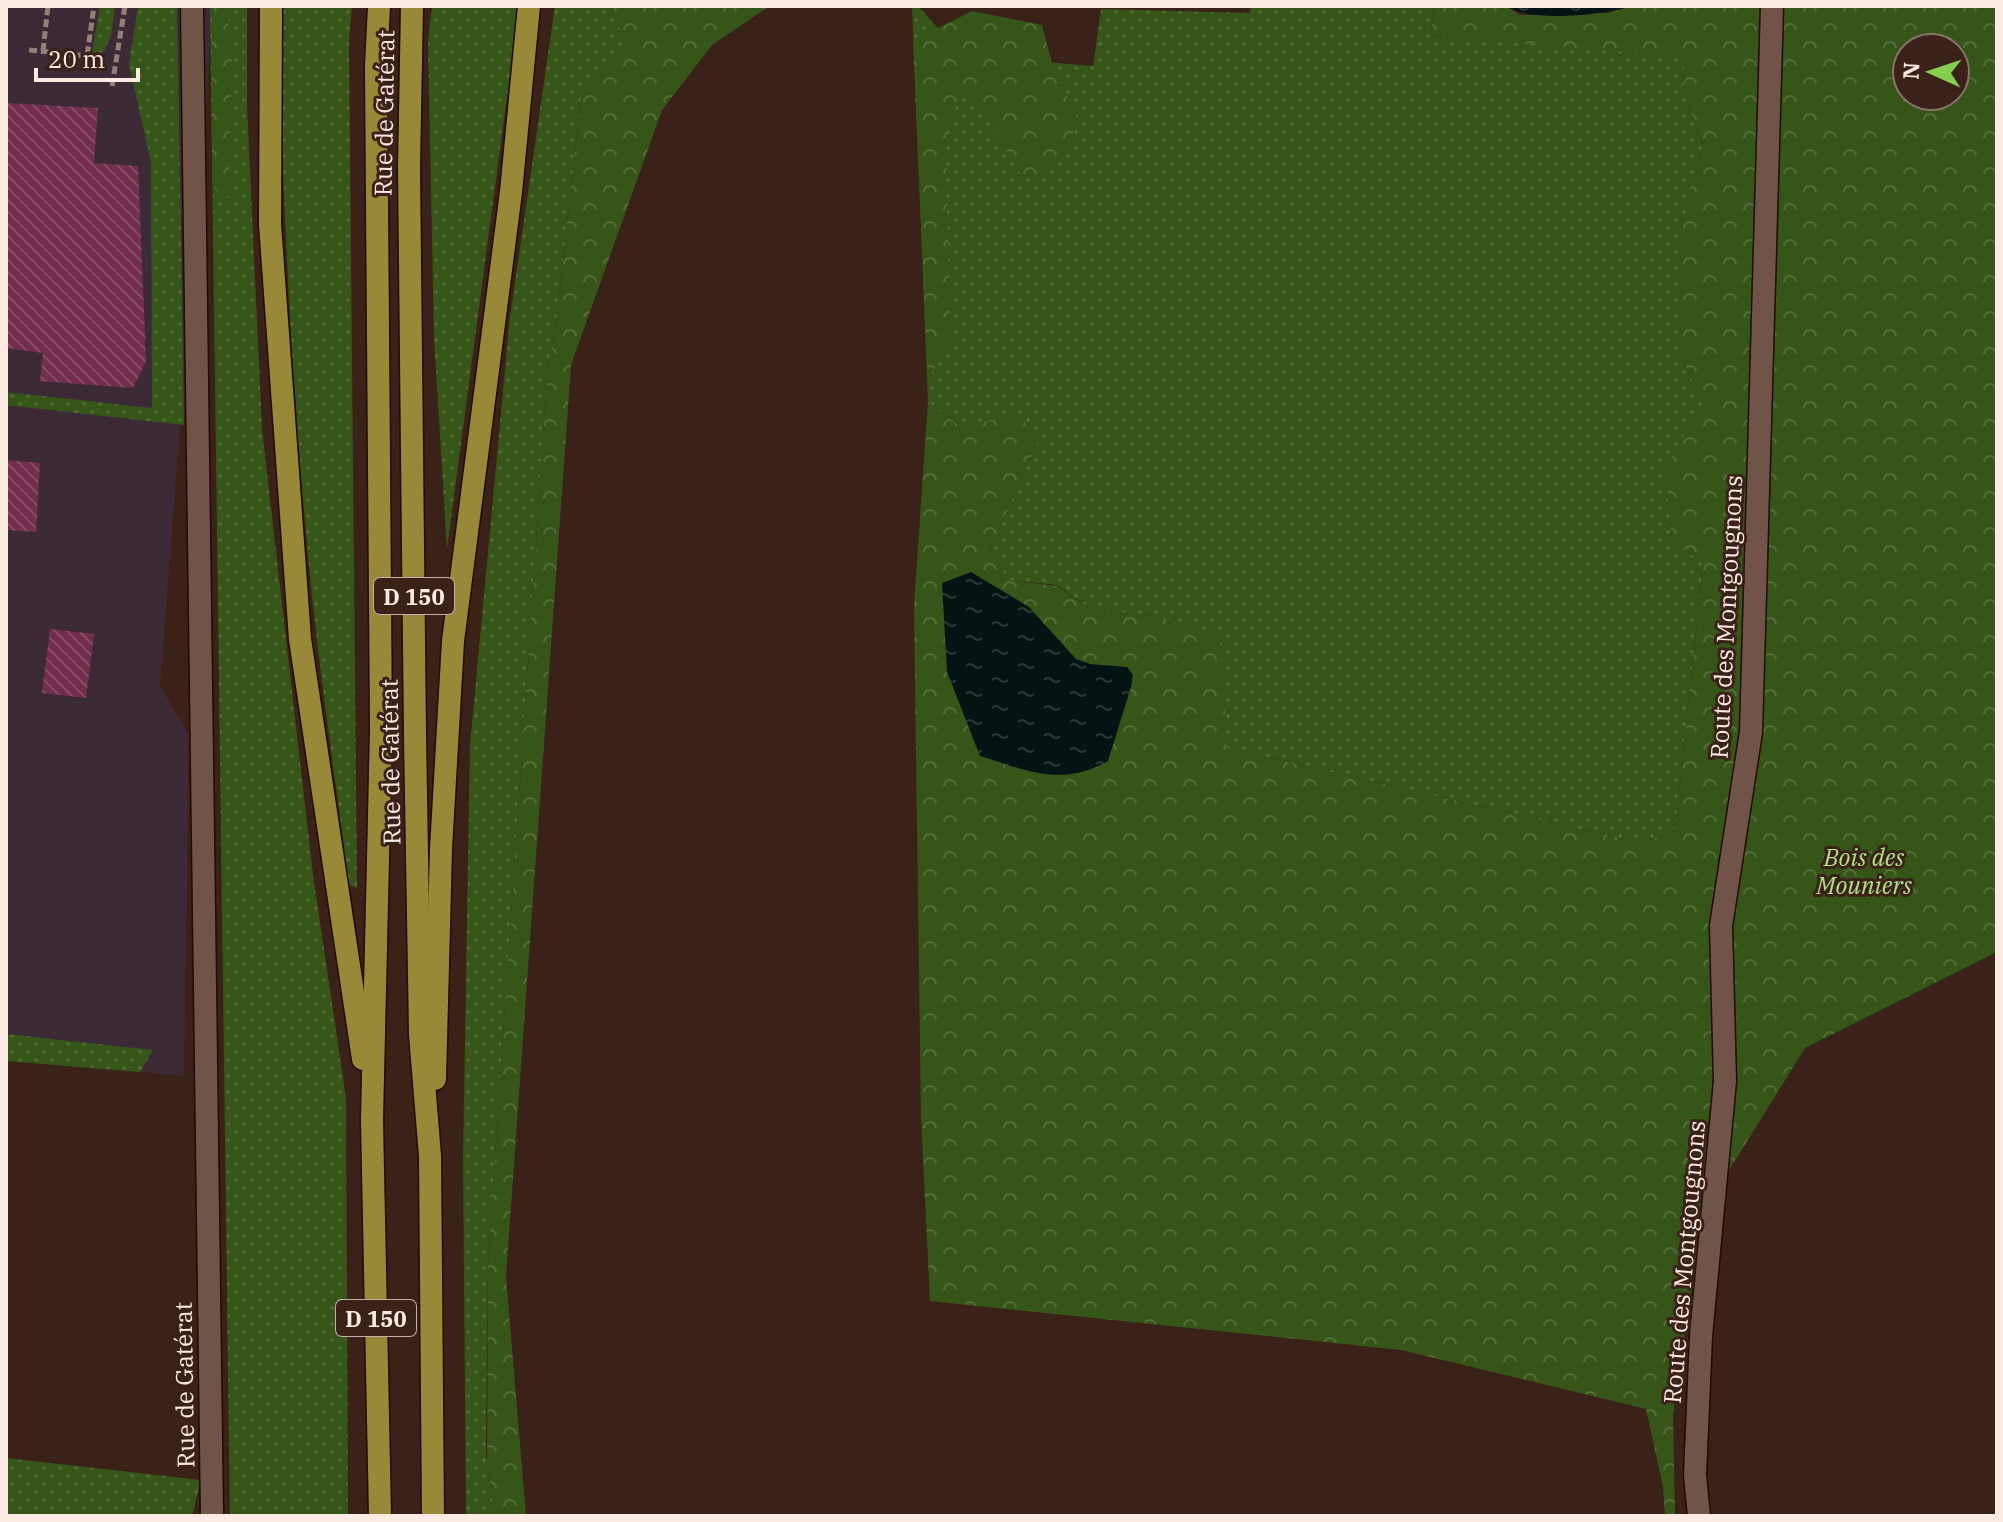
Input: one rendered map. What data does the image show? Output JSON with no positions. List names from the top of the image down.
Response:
{
  "streets": {
    "main road": ["Rue de Gatérat", "D 150"],
    "street": ["Route des Montgougnons"]
  },
  "parks": ["Bois des Mouniers"],
  "scale_bar": "20 m",
  "north": "left"
}
